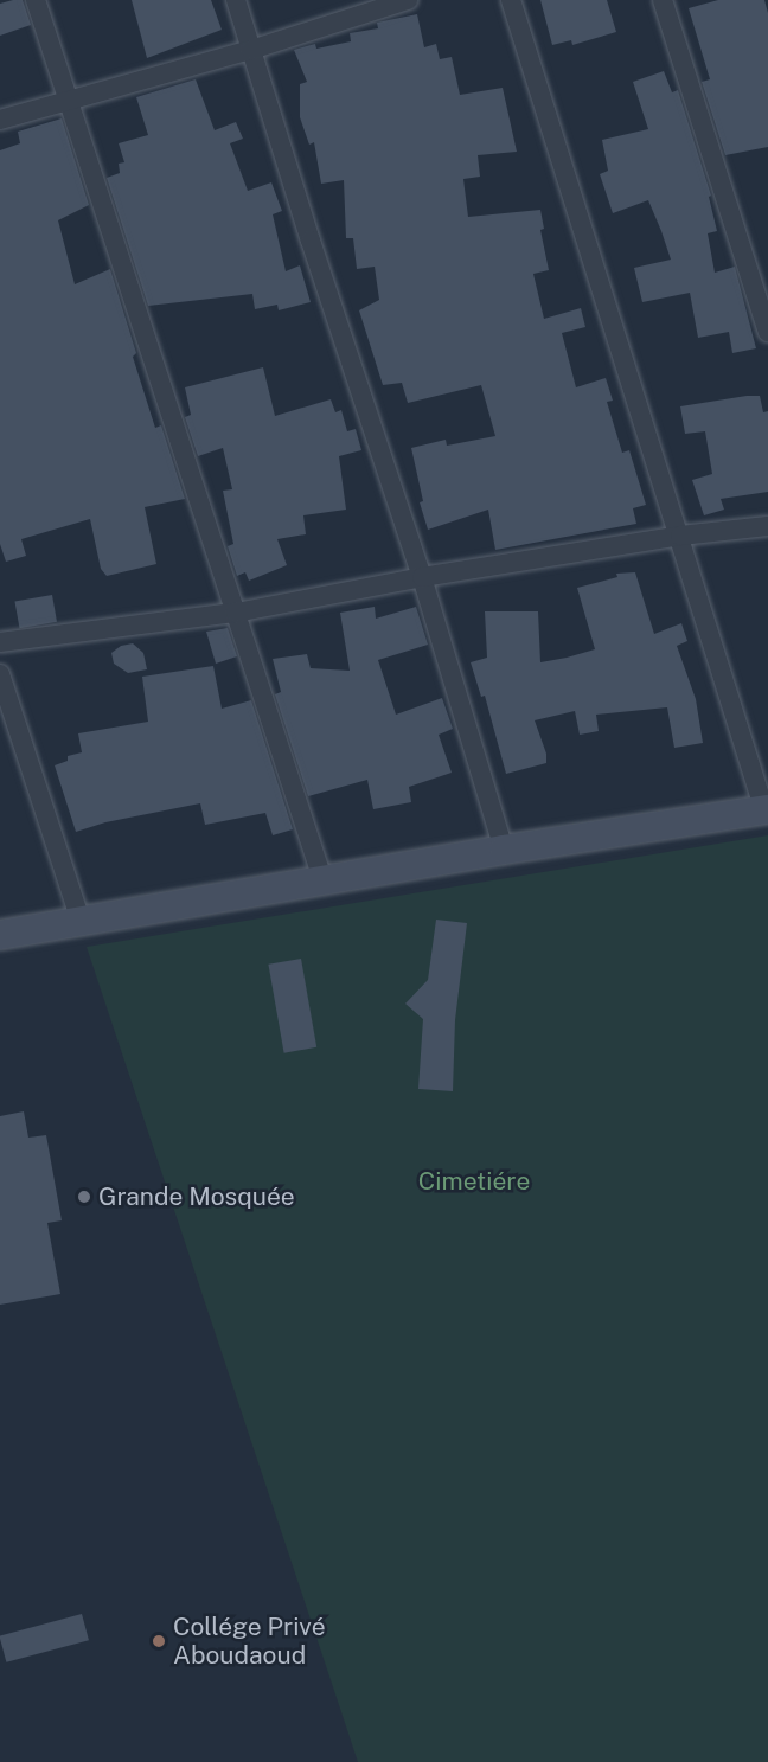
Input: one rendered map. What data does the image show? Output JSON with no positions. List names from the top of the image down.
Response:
{
  "parks": ["Cimetiére"],
  "places": ["Grande Mosquée", "Collége Privé Aboudaoud"]
}
